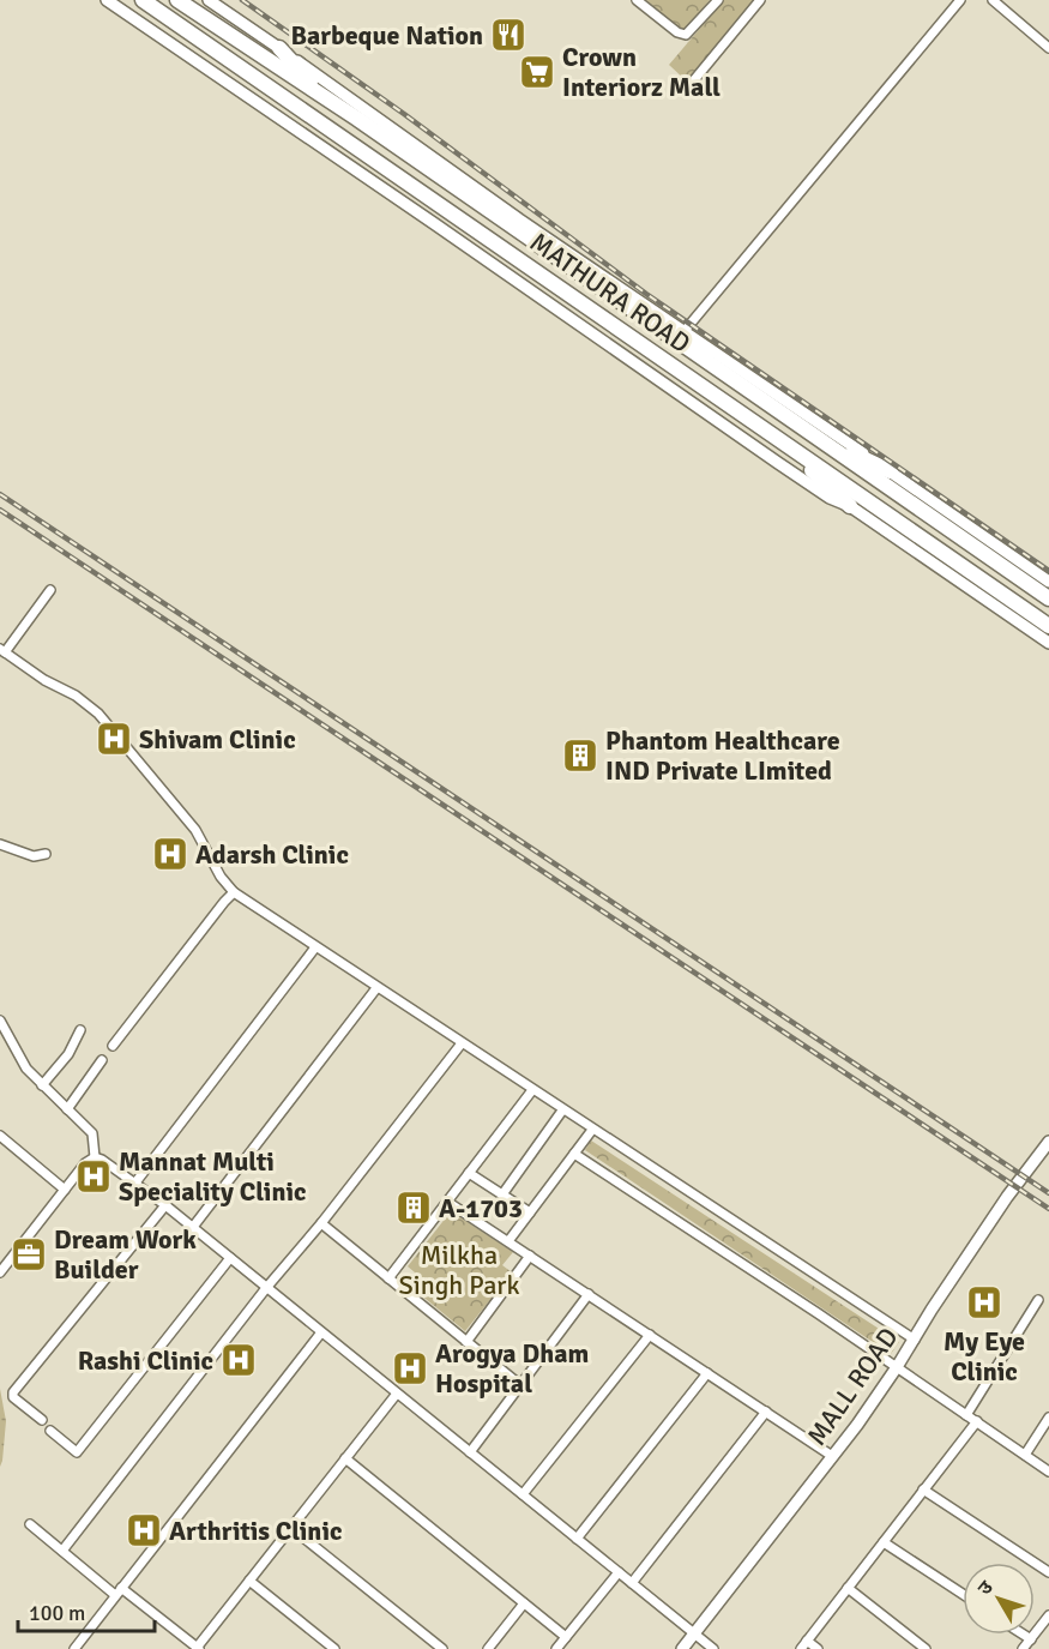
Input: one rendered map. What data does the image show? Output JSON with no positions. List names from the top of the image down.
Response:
{
  "streets": {
    "highway": ["MATHURA ROAD"],
    "main road": ["MALL ROAD"]
  },
  "parks": ["Milkha Singh Park"],
  "places": {
    "restaurant": ["Barbeque Nation"],
    "supermarket": ["Crown Interiorz Mall"],
    "hospital": [
      "Shivam Clinic",
      "Adarsh Clinic",
      "Mannat Multi Speciality Clinic",
      "My Eye Clinic",
      "Rashi Clinic",
      "Arogya Dham Hospital",
      "Arthritis Clinic"
    ],
    "building": ["Phantom Healthcare IND Private LImited", "A-1703"],
    "office": ["Dream Work Builder"]
  },
  "scale_bar": "100 m",
  "north": "top left"
}
